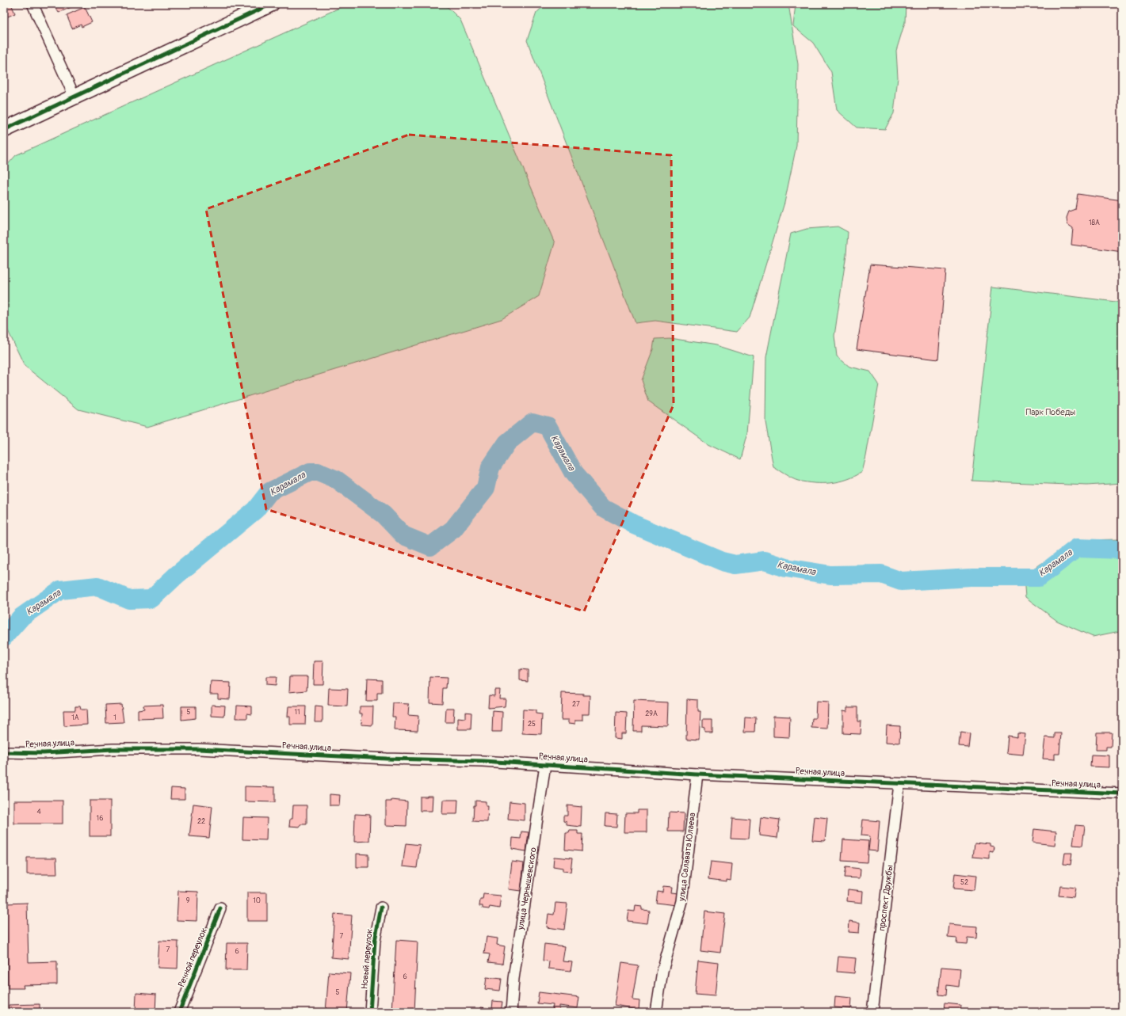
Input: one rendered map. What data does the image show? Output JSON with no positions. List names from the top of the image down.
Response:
{
  "streets": {
    "street": [
      "Речная улица",
      "улица Салавата Юлаева",
      "улица Чернышевского",
      "проспект Дружбы",
      "Речной переулок",
      "Новый переулок"
    ]
  },
  "crossings": [
    ["Речная улица", "улица Салавата Юлаева"],
    ["Речная улица", "улица Чернышевского"],
    ["Речная улица", "проспект Дружбы"]
  ],
  "water": ["Карамала"],
  "parks": ["Парк Победы"],
  "house_numbers": [
    "18А",
    "27",
    "5",
    "11",
    "29А",
    "1А",
    "1",
    "25",
    "4",
    "16",
    "22",
    "52",
    "9",
    "10",
    "7",
    "7",
    "6",
    "6",
    "5"
  ]
}
